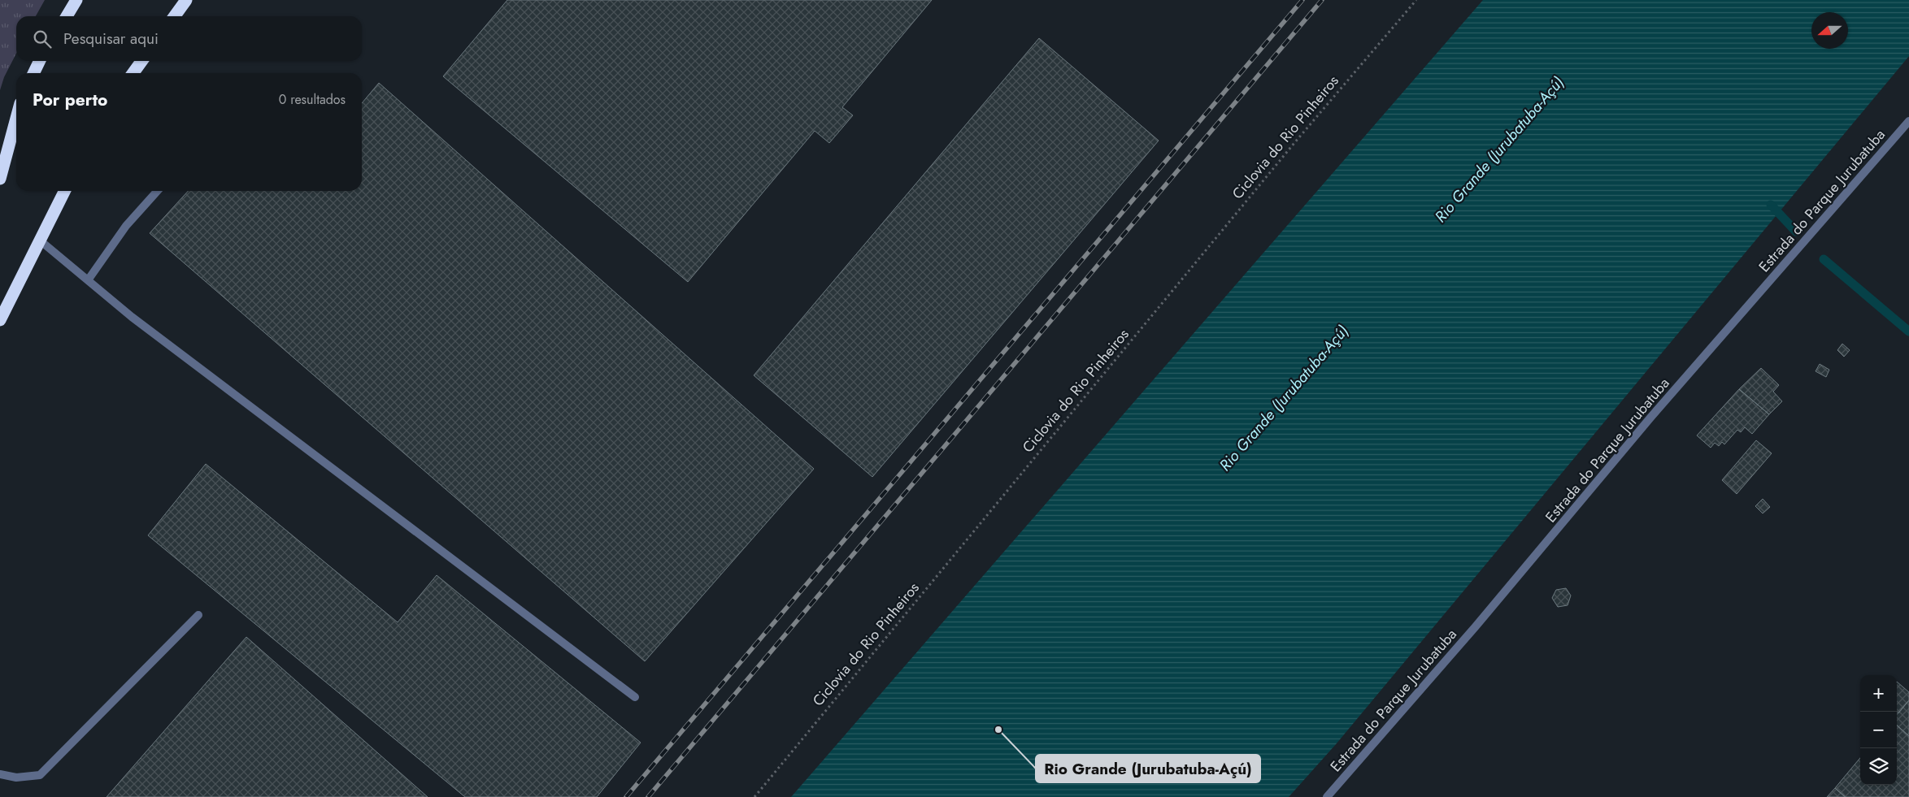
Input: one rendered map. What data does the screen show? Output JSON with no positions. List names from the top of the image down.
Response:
{
  "streets": {
    "lane": ["Estrada do Parque Jurubatuba"],
    "path": ["Ciclovia do Rio Pinheiros"]
  },
  "water": ["Rio Grande (Jurubatuba-Açú)"],
  "places": ["Rio Grande (Jurubatuba-Açú)"],
  "north": "left",
  "page": {
    "search": "Pesquisar aqui",
    "heading": ["Por perto", "0 resultados"],
    "map_buttons": ["+", "−"]
  }
}
